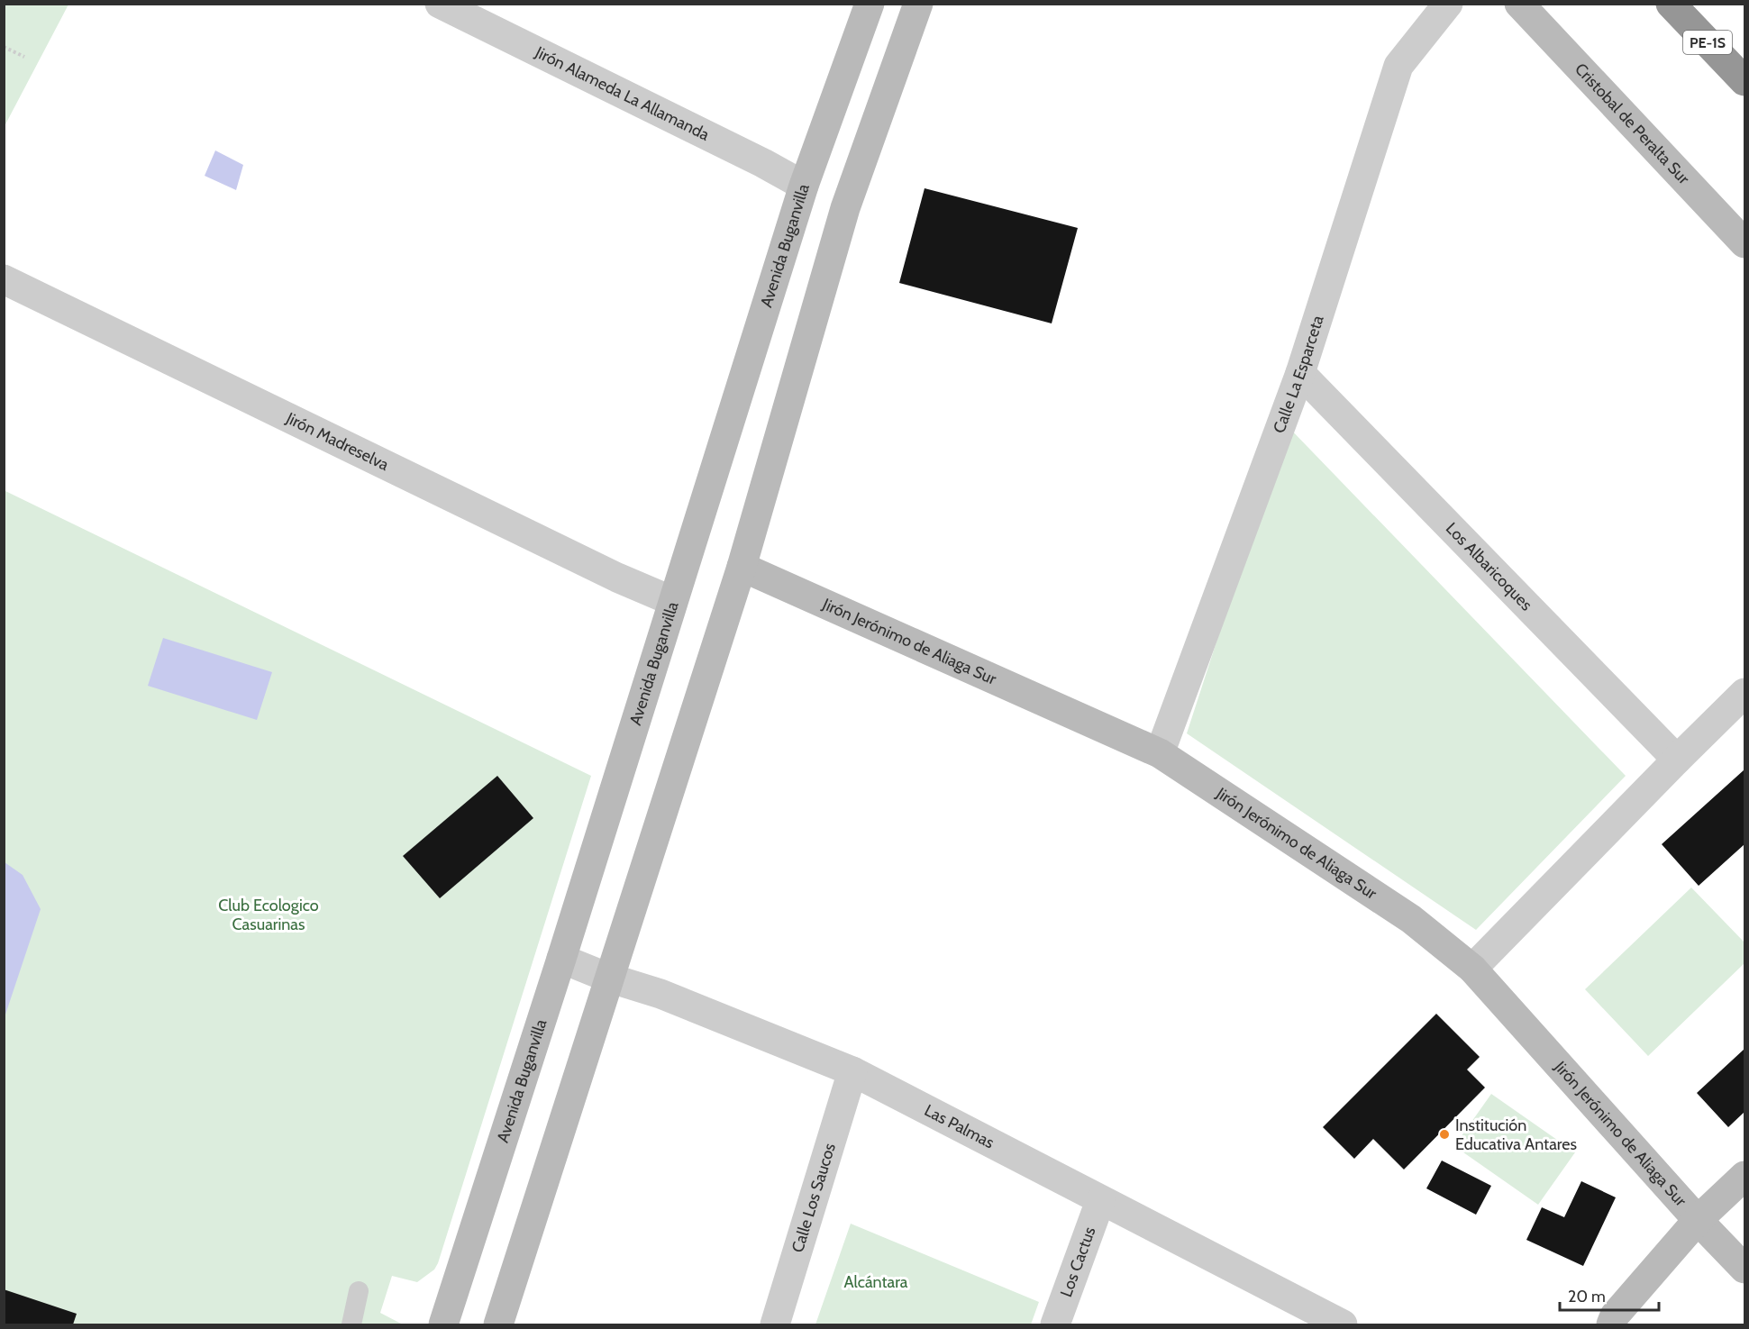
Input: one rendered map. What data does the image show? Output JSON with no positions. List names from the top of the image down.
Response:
{
  "streets": {
    "highway": ["PE-1S"],
    "street": [
      "Jirón Alameda La Allamanda",
      "Cristobal de Peralta Sur",
      "Avenida Buganvilla",
      "Calle La Esparceta",
      "Jirón Madreselva",
      "Los Albaricoques",
      "Jirón Jerónimo de Aliaga Sur",
      "Las Palmas",
      "Calle Los Saucos",
      "Los Cactus"
    ]
  },
  "crossings": [
    ["Jirón Alameda La Allamanda", "Avenida Buganvilla"],
    ["Avenida Buganvilla", "Jirón Madreselva"],
    ["Avenida Buganvilla", "Las Palmas"],
    ["Calle La Esparceta", "Los Albaricoques"],
    ["Calle La Esparceta", "Jirón Jerónimo de Aliaga Sur"],
    ["Las Palmas", "Calle Los Saucos"],
    ["Las Palmas", "Los Cactus"]
  ],
  "parks": ["Club Ecologico Casuarinas", "Alcántara"],
  "places": ["Institución Educativa Antares"],
  "scale_bar": "20 m"
}
